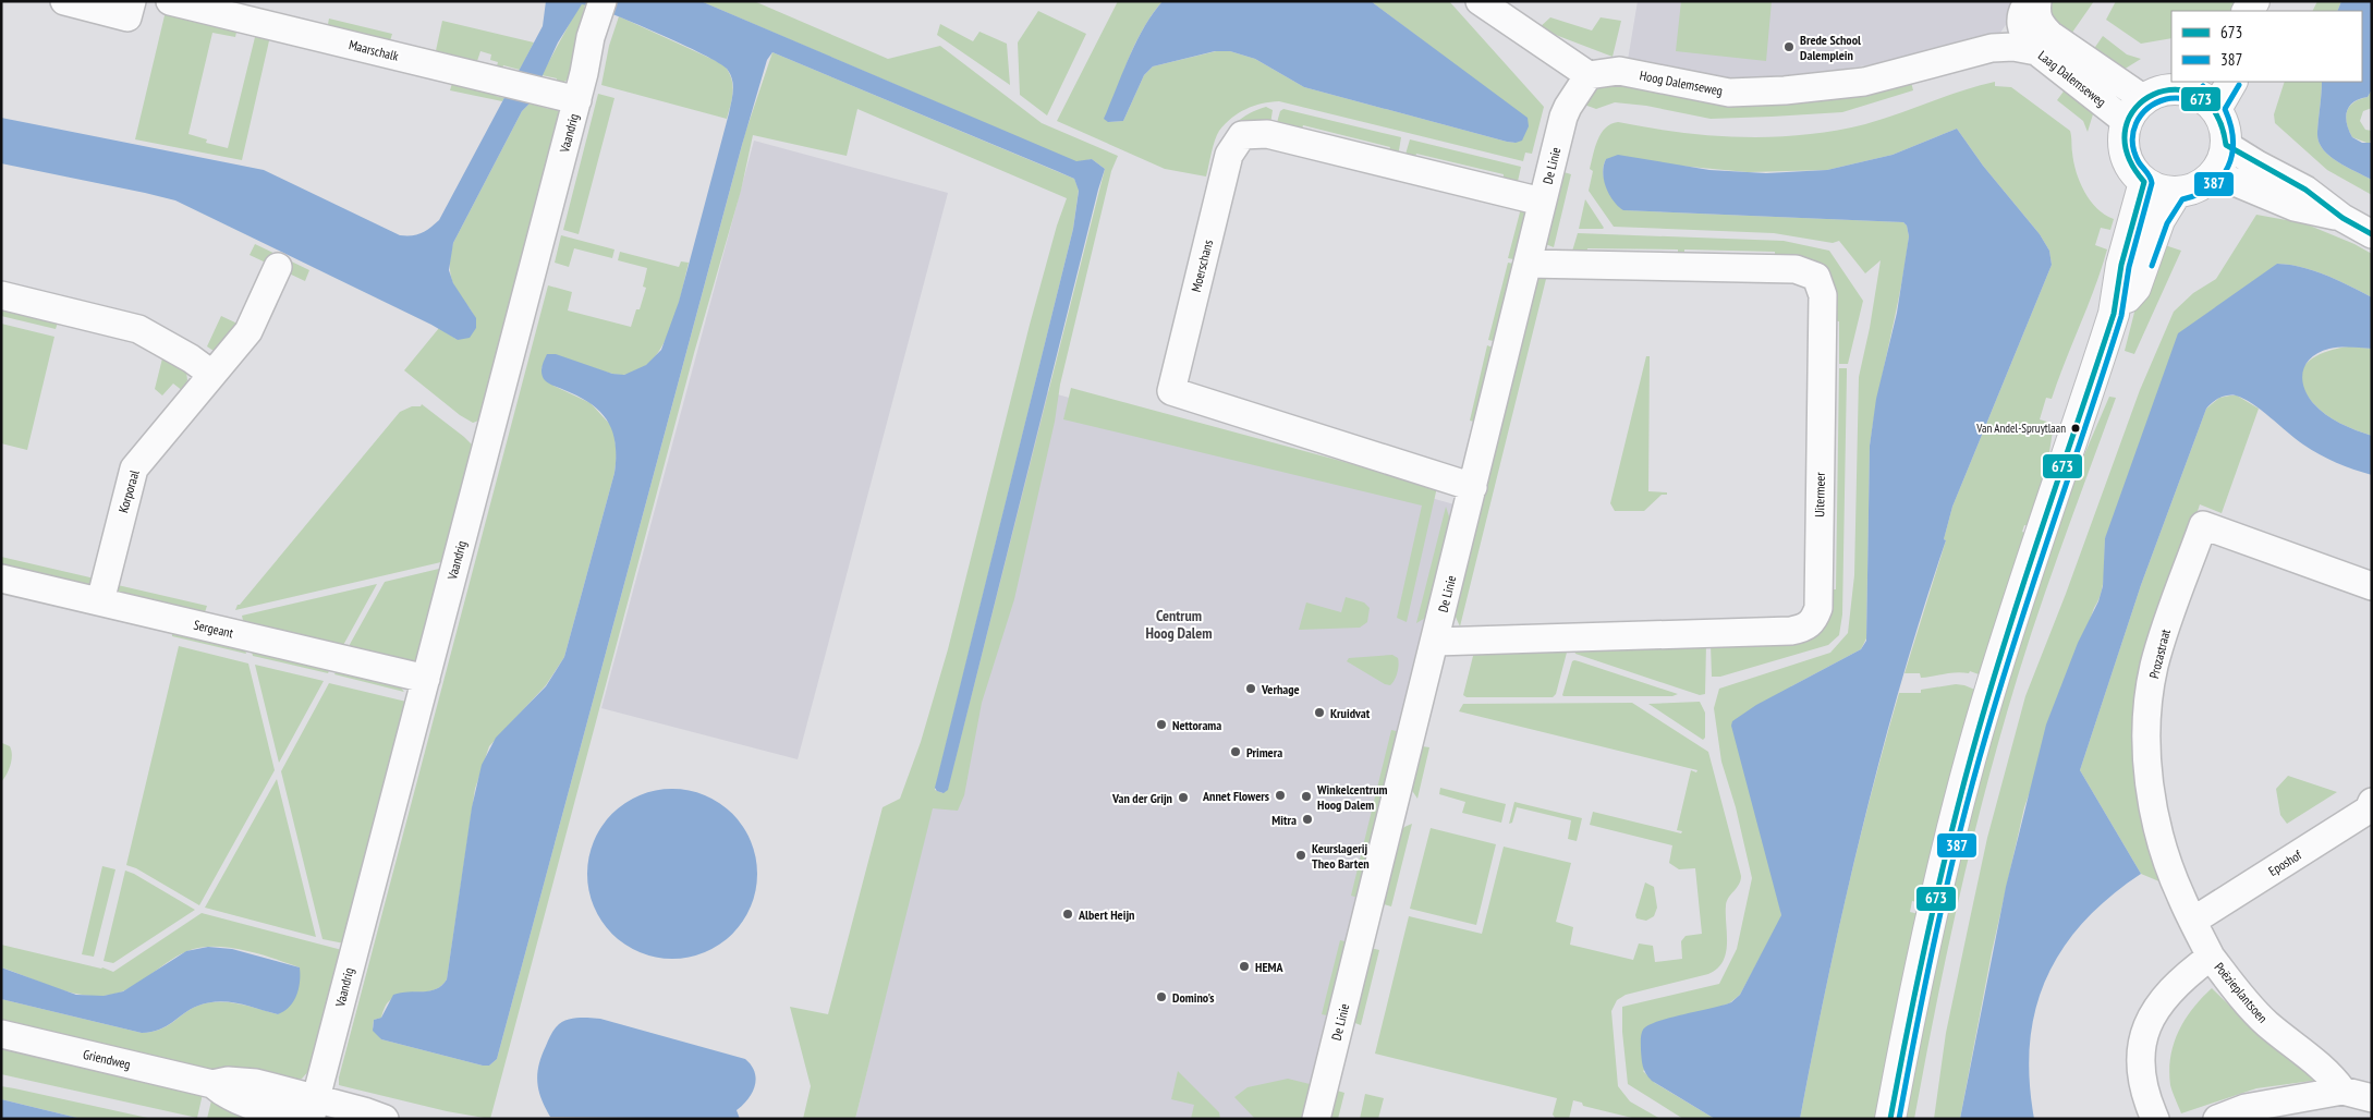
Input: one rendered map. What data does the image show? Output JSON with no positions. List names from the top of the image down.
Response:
{
  "streets": {
    "street": [
      "Maarschalk",
      "Laag Dalemseweg",
      "Hoog Dalemseweg",
      "Vaandrig",
      "De Linie",
      "Moerschans",
      "Korporaal",
      "Uitermeer",
      "Sergeant",
      "Prozastraat",
      "Eposhof",
      "Poëzieplantsoen",
      "Griendweg"
    ]
  },
  "crossings": [
    ["Maarschalk", "Vaandrig"],
    ["Laag Dalemseweg", "Hoog Dalemseweg"],
    ["Hoog Dalemseweg", "De Linie"],
    ["Vaandrig", "Sergeant"],
    ["Vaandrig", "Griendweg"],
    ["De Linie", "Moerschans"],
    ["De Linie", "Uitermeer"],
    ["Korporaal", "Sergeant"],
    ["Prozastraat", "Eposhof"],
    ["Prozastraat", "Poëzieplantsoen"]
  ],
  "districts": ["Centrum Hoog Dalem"],
  "places": [
    "Brede School Dalemplein",
    "Van Andel-Spruytlaan",
    "Verhage",
    "Kruidvat",
    "Nettorama",
    "Primera",
    "Annet Flowers",
    "Winkelcentrum Hoog Dalem",
    "Van der Grijn",
    "Mitra",
    "Keurslagerij Theo Barten",
    "Albert Heijn",
    "HEMA",
    "Domino's"
  ],
  "lines": ["transit line 387", "transit line 673"],
  "legend": ["673", "387"]
}
